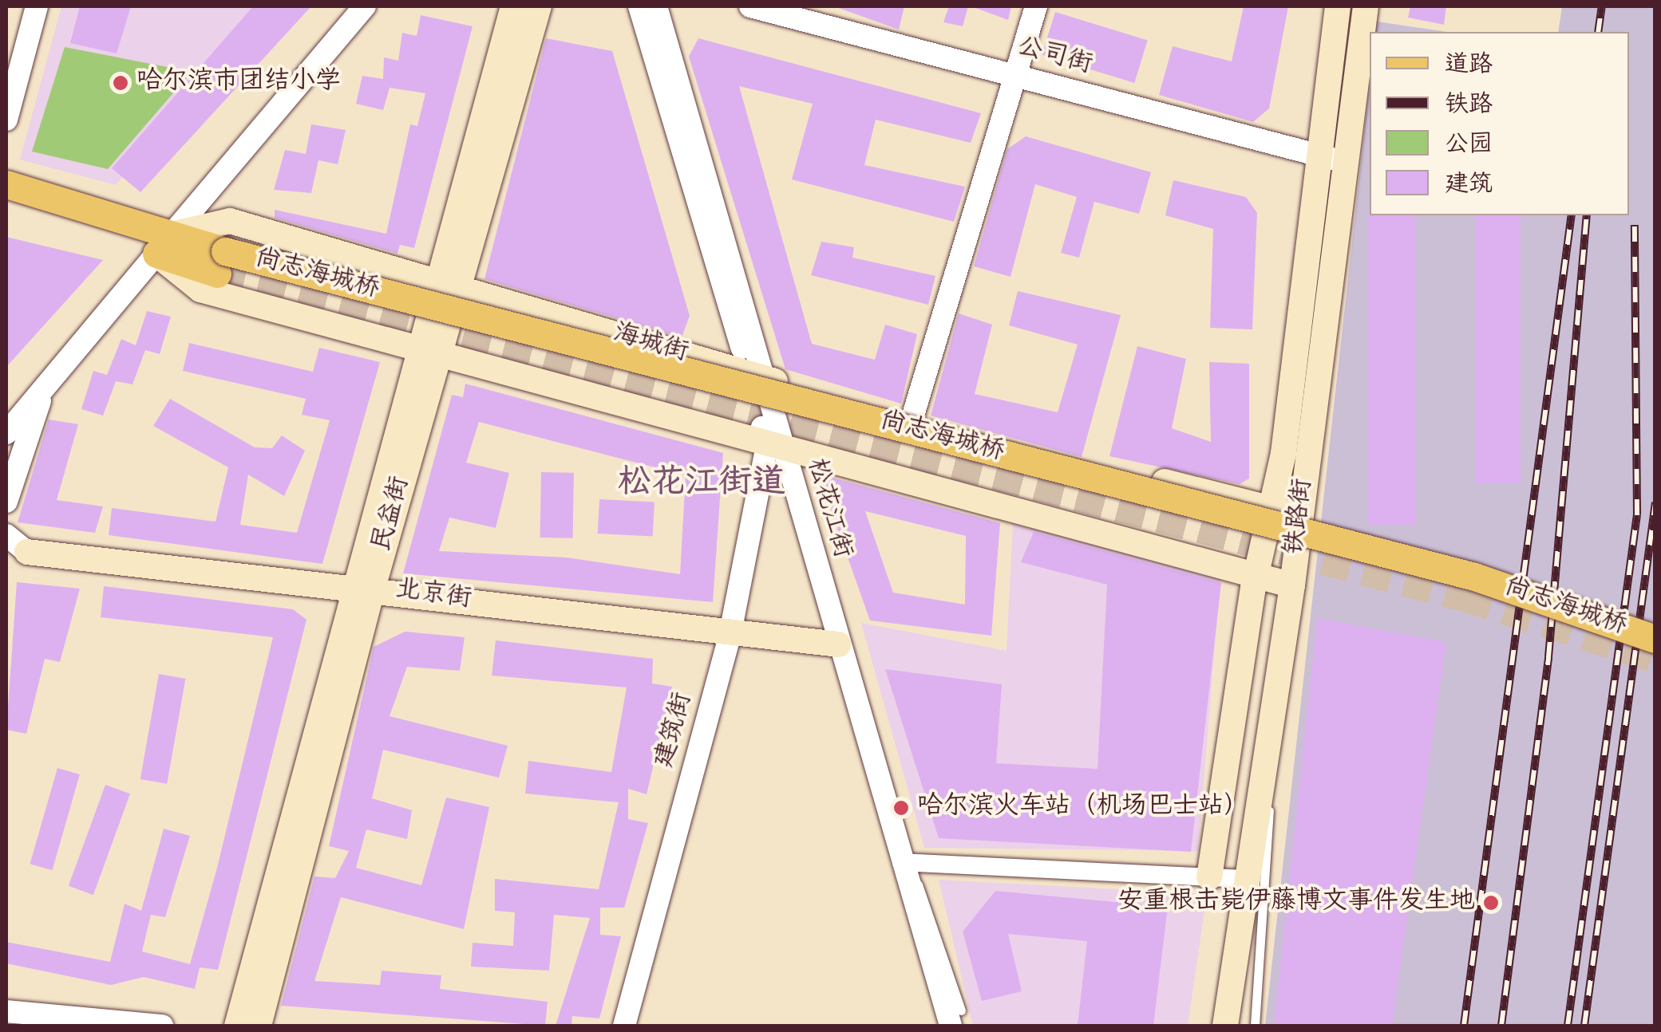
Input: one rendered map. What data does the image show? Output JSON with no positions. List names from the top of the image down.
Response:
{
  "streets": {
    "main road": [
      "尚志海城桥",
      "海城街",
      "民益街",
      "铁路街",
      "北京街"
    ],
    "street": ["公司街", "松花江街", "建筑街"]
  },
  "crossings": [
    ["公司街", "铁路街"],
    ["尚志海城桥", "海城街"],
    ["海城街", "松花江街"],
    ["海城街", "民益街"],
    ["海城街", "铁路街"],
    ["松花江街", "北京街"],
    ["松花江街", "建筑街"],
    ["民益街", "北京街"],
    ["北京街", "建筑街"]
  ],
  "districts": ["松花江街道"],
  "places": ["哈尔滨市团结小学", "哈尔滨火车站（机场巴士站）", "安重根击毙伊藤博文事件发生地"],
  "legend": [
    "道路",
    "铁路",
    "公园",
    "建筑"
  ]
}
